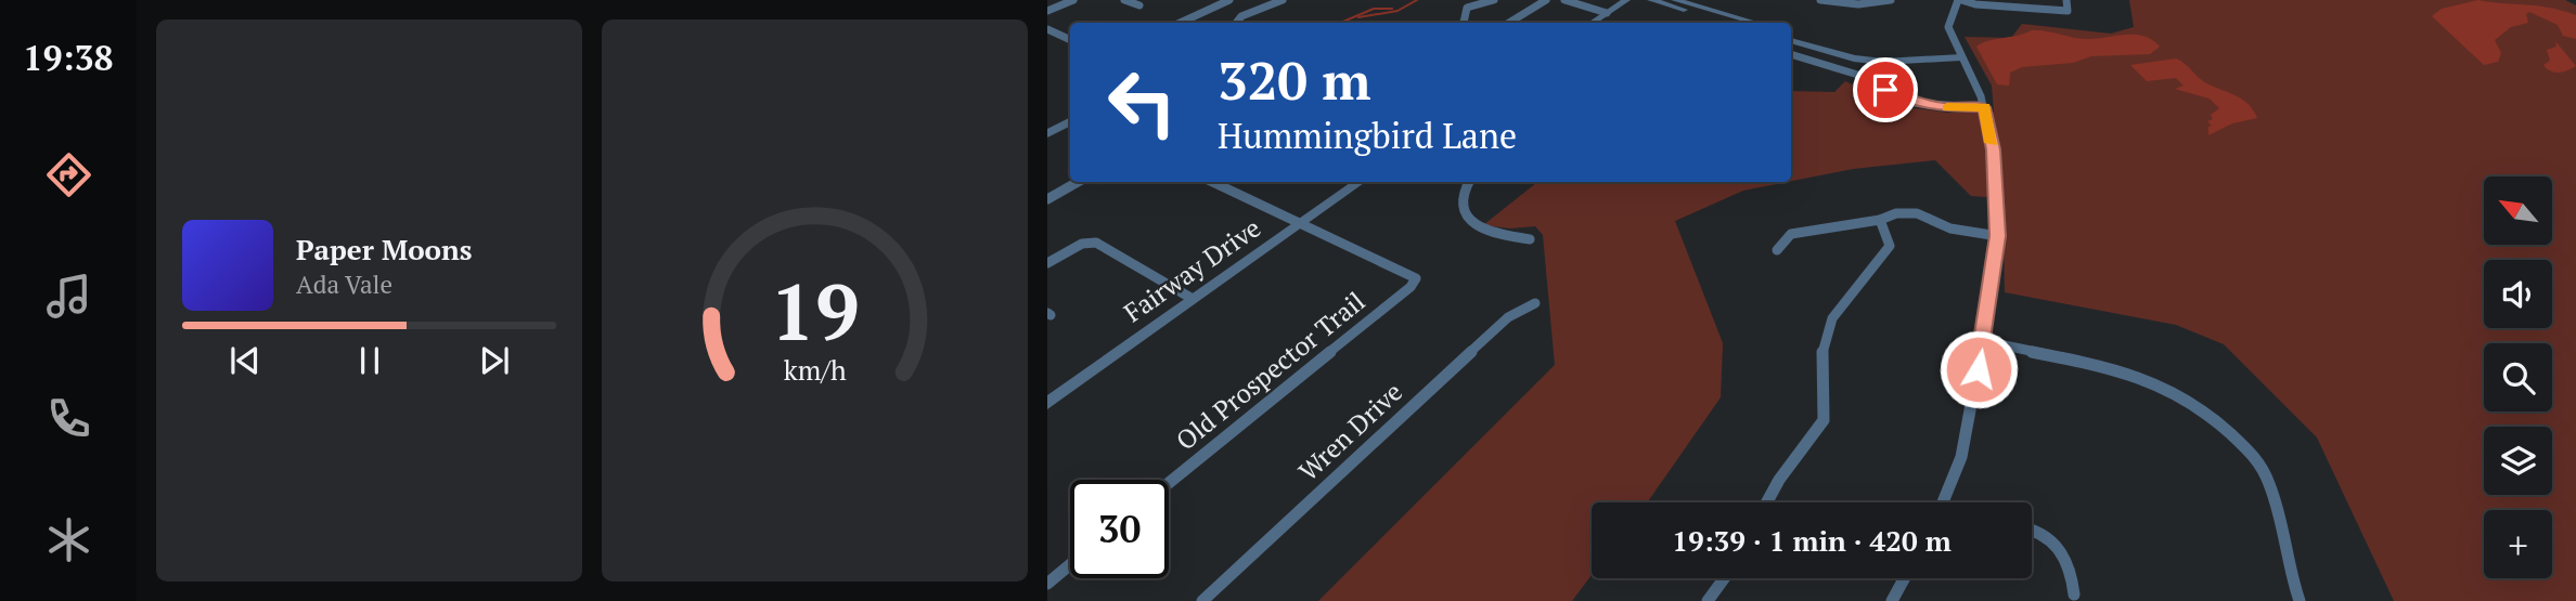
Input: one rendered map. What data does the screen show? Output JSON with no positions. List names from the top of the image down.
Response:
{
  "streets": {
    "street": ["Fairway Drive", "Old Prospector Trail", "Wren Drive"]
  },
  "crossings": [
    ["Fairway Drive", "Old Prospector Trail"]
  ],
  "north": "top left",
  "page": {
    "tabs": "19:38",
    "turn": ["320 m", "Hummingbird Lane"],
    "map_buttons": "+",
    "song": ["Paper Moons", "Ada Vale"],
    "limit": "30",
    "trip": "19:39 · 1 min · 420 m",
    "gauge": ["19", "km/h"]
  }
}
